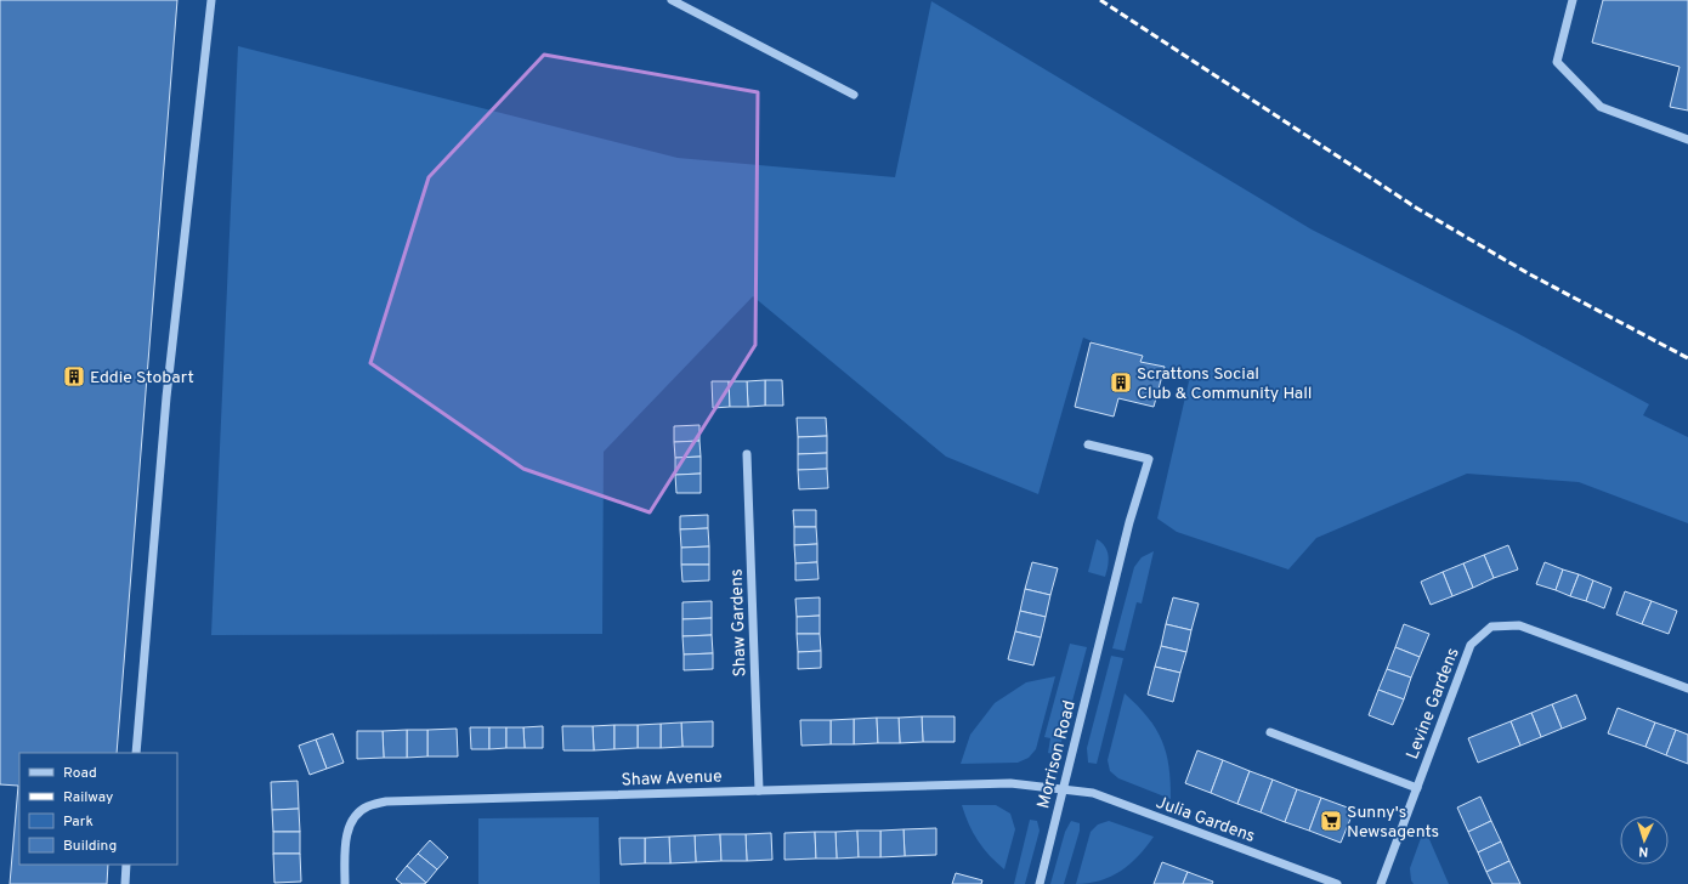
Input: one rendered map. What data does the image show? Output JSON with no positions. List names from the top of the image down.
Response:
{
  "streets": {
    "street": [
      "Shaw Gardens",
      "Levine Gardens",
      "Morrison Road",
      "Shaw Avenue",
      "Julia Gardens"
    ]
  },
  "crossings": [
    ["Shaw Gardens", "Shaw Avenue"],
    ["Morrison Road", "Shaw Avenue"],
    ["Morrison Road", "Julia Gardens"],
    ["Shaw Avenue", "Julia Gardens"]
  ],
  "places": {
    "building": ["Eddie Stobart", "Scrattons Social Club & Community Hall"],
    "supermarket": ["Sunny's Newsagents"]
  },
  "legend": [
    "Road",
    "Railway",
    "Park",
    "Building"
  ],
  "north": "bottom"
}
